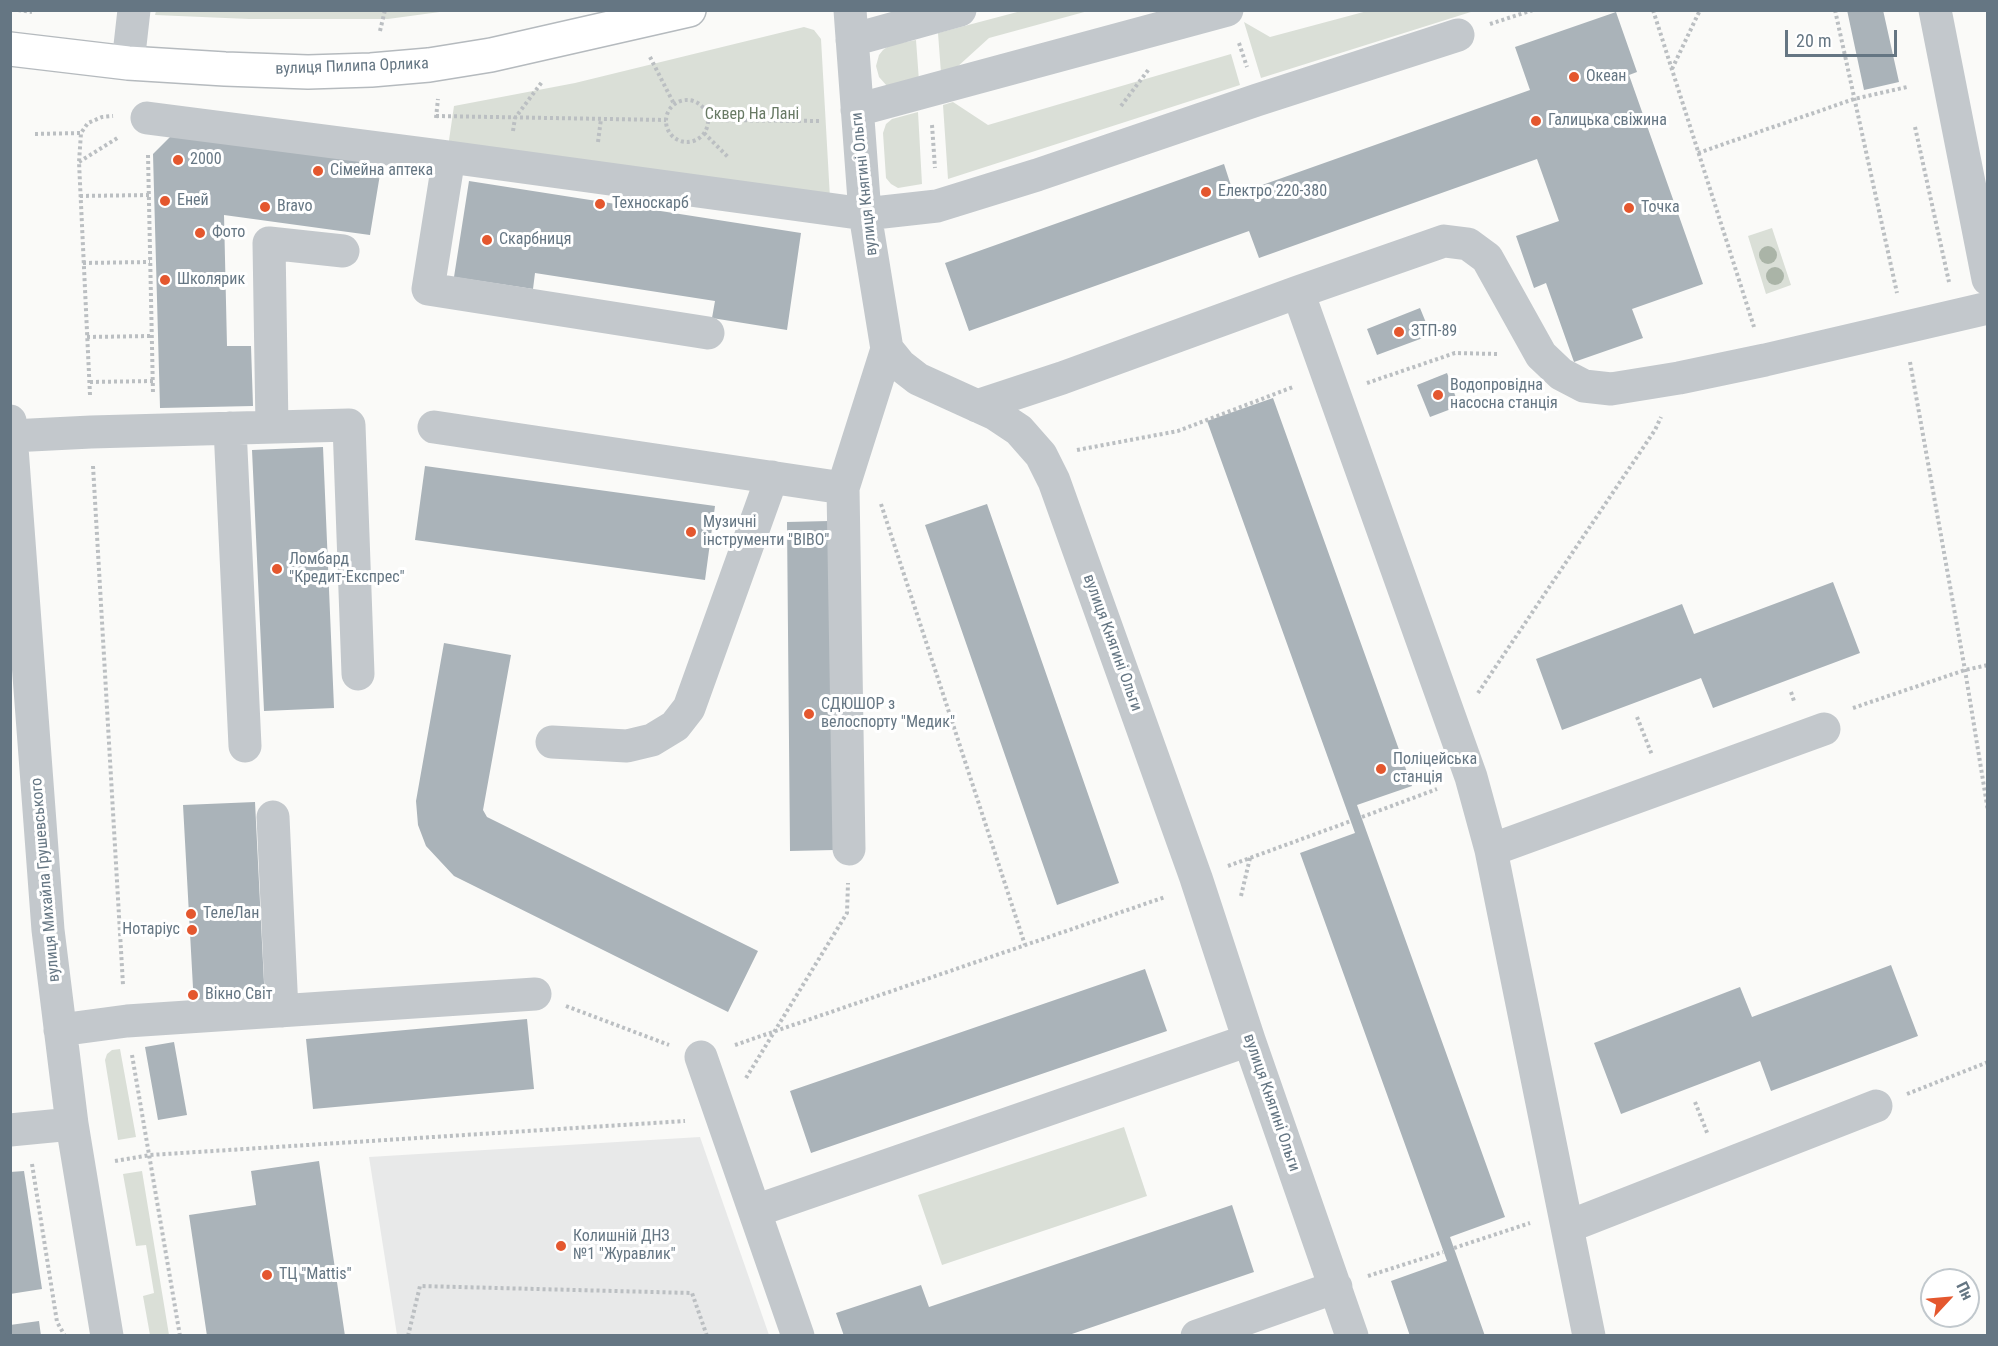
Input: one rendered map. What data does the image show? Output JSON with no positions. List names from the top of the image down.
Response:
{
  "streets": {
    "main road": ["вулиця Пилипа Орлика"],
    "street": ["вулиця Княгині Ольги", "вулиця Михайла Грушевського"]
  },
  "parks": ["Сквер На Лані"],
  "places": [
    "Океан",
    "Галицька свіжина",
    "2000",
    "Сімейна аптека",
    "Електро 220-380",
    "Еней",
    "Техноскарб",
    "Bravo",
    "Точка",
    "Фото",
    "Скарбниця",
    "Школярик",
    "ЗТП-89",
    "Водопровідна насосна станція",
    "Музичні інструменти \"ВІВО\"",
    "Ломбард \"Кредит-Експрес\"",
    "СДЮШОР з велоспорту \"Медик\"",
    "Поліцейська станція",
    "ТелеЛан",
    "Нотаріус",
    "Вікно Світ",
    "Колишній ДНЗ №1 \"Журавлик\"",
    "ТЦ \"Mattis\""
  ],
  "scale_bar": "20 m",
  "north": "top right"
}
